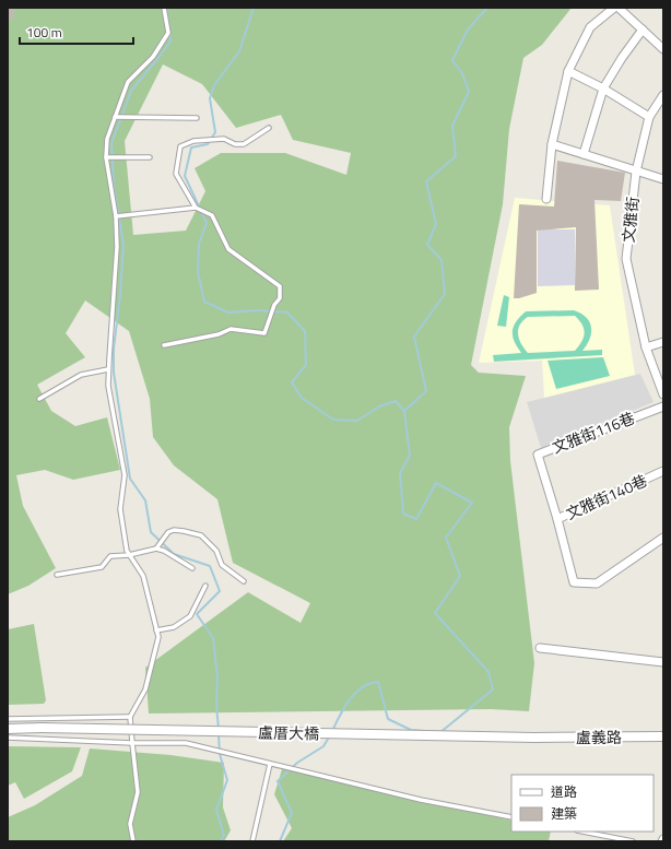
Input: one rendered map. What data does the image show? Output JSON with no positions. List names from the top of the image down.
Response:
{
  "streets": {
    "street": [
      "文雅街",
      "文雅街116巷",
      "文雅街140巷",
      "盧厝大橋",
      "盧義路"
    ]
  },
  "crossings": [
    ["文雅街116巷", "文雅街140巷"],
    ["盧厝大橋", "盧義路"]
  ],
  "legend": ["道路", "建築"],
  "scale_bar": "100 m"
}
